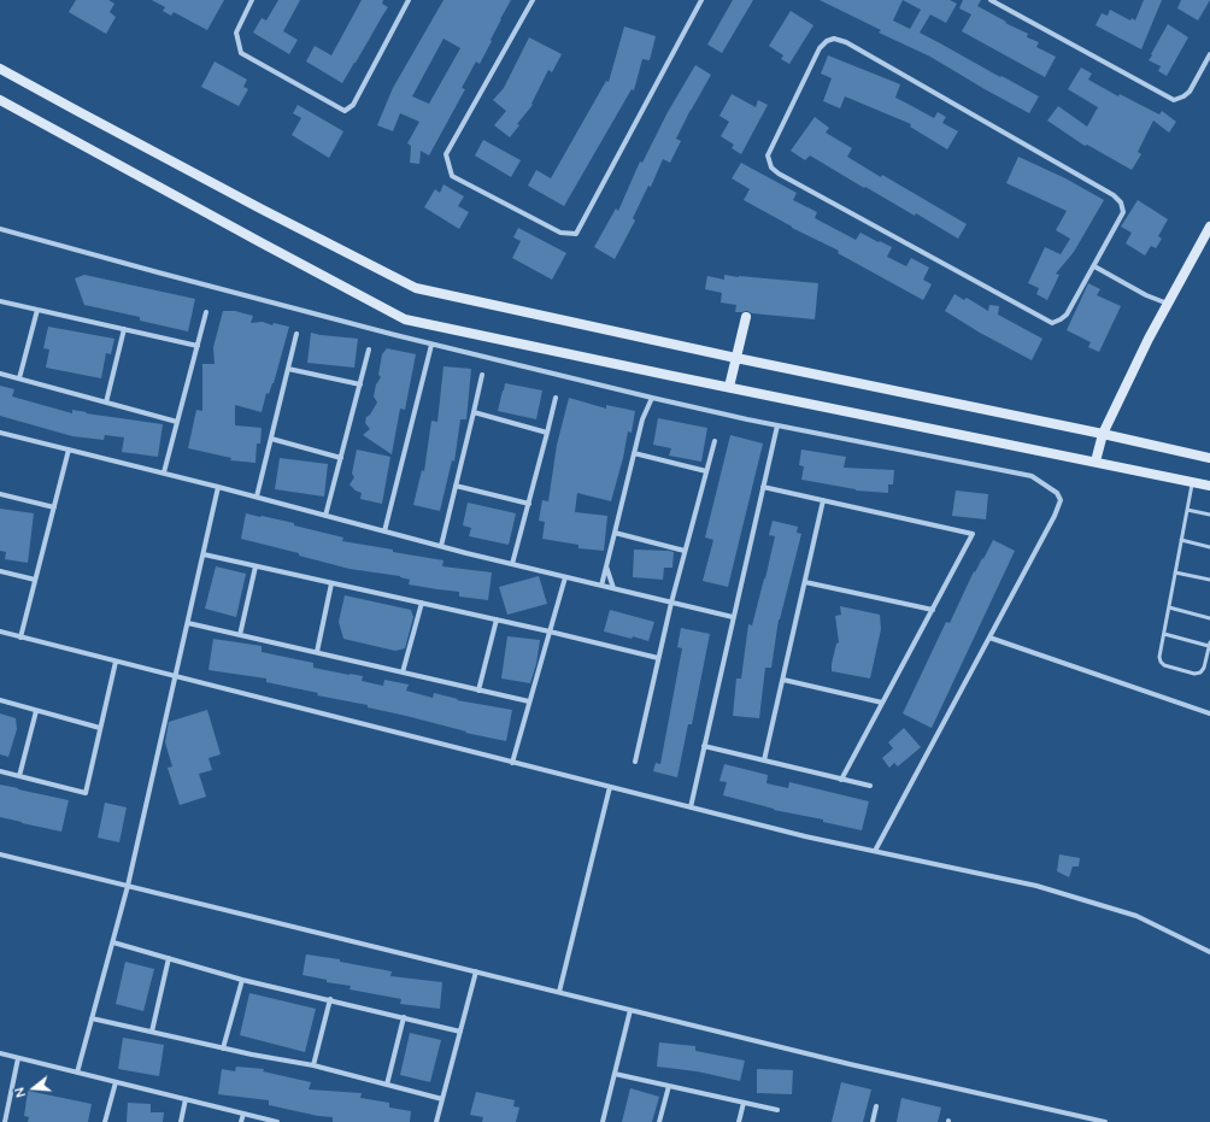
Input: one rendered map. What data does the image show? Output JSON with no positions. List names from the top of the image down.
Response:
{
  "north": "left"
}
